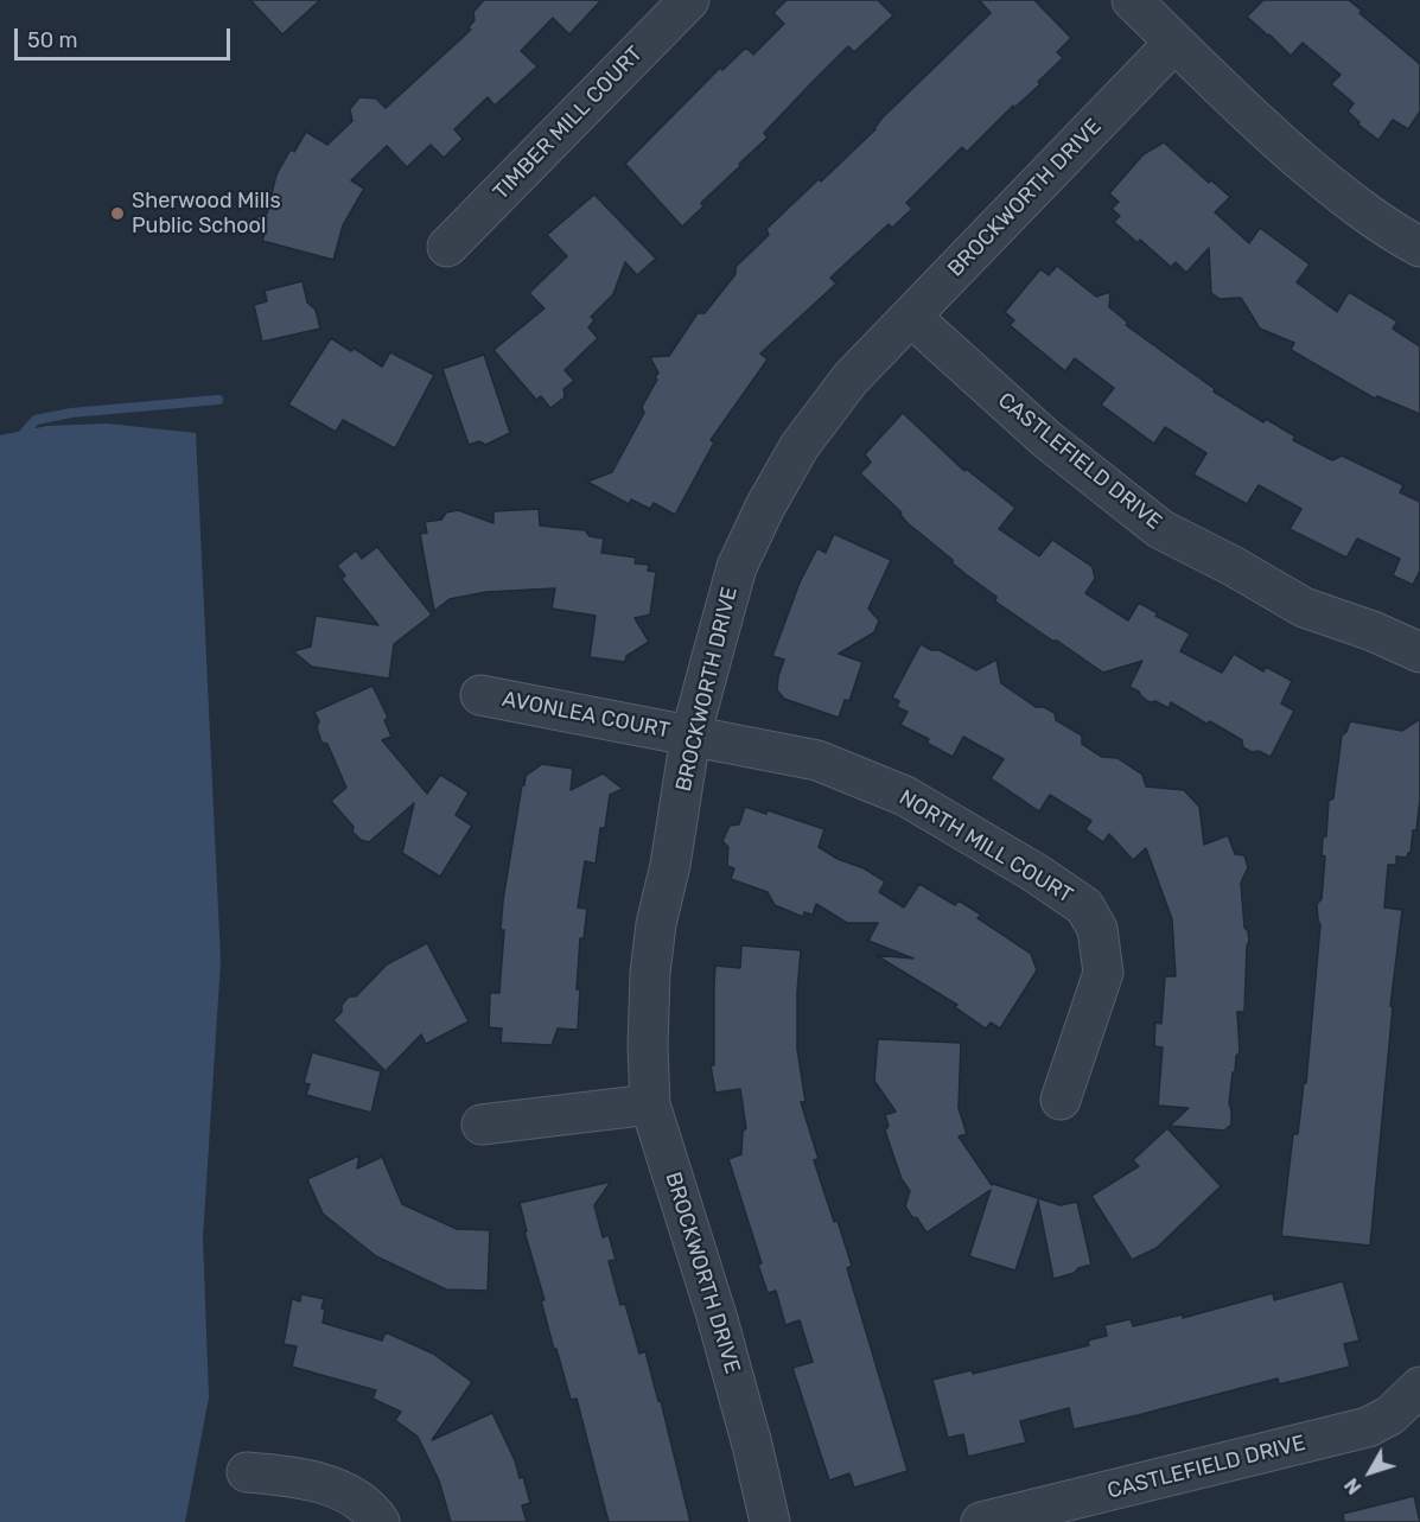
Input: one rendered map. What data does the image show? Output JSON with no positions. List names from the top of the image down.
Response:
{
  "streets": {
    "street": [
      "TIMBER MILL COURT",
      "BROCKWORTH DRIVE",
      "CASTLEFIELD DRIVE",
      "AVONLEA COURT",
      "NORTH MILL COURT"
    ]
  },
  "crossings": [
    ["BROCKWORTH DRIVE", "CASTLEFIELD DRIVE"],
    ["BROCKWORTH DRIVE", "AVONLEA COURT"],
    ["BROCKWORTH DRIVE", "NORTH MILL COURT"],
    ["AVONLEA COURT", "NORTH MILL COURT"]
  ],
  "places": ["Sherwood Mills Public School"],
  "scale_bar": "50 m",
  "north": "bottom left"
}
